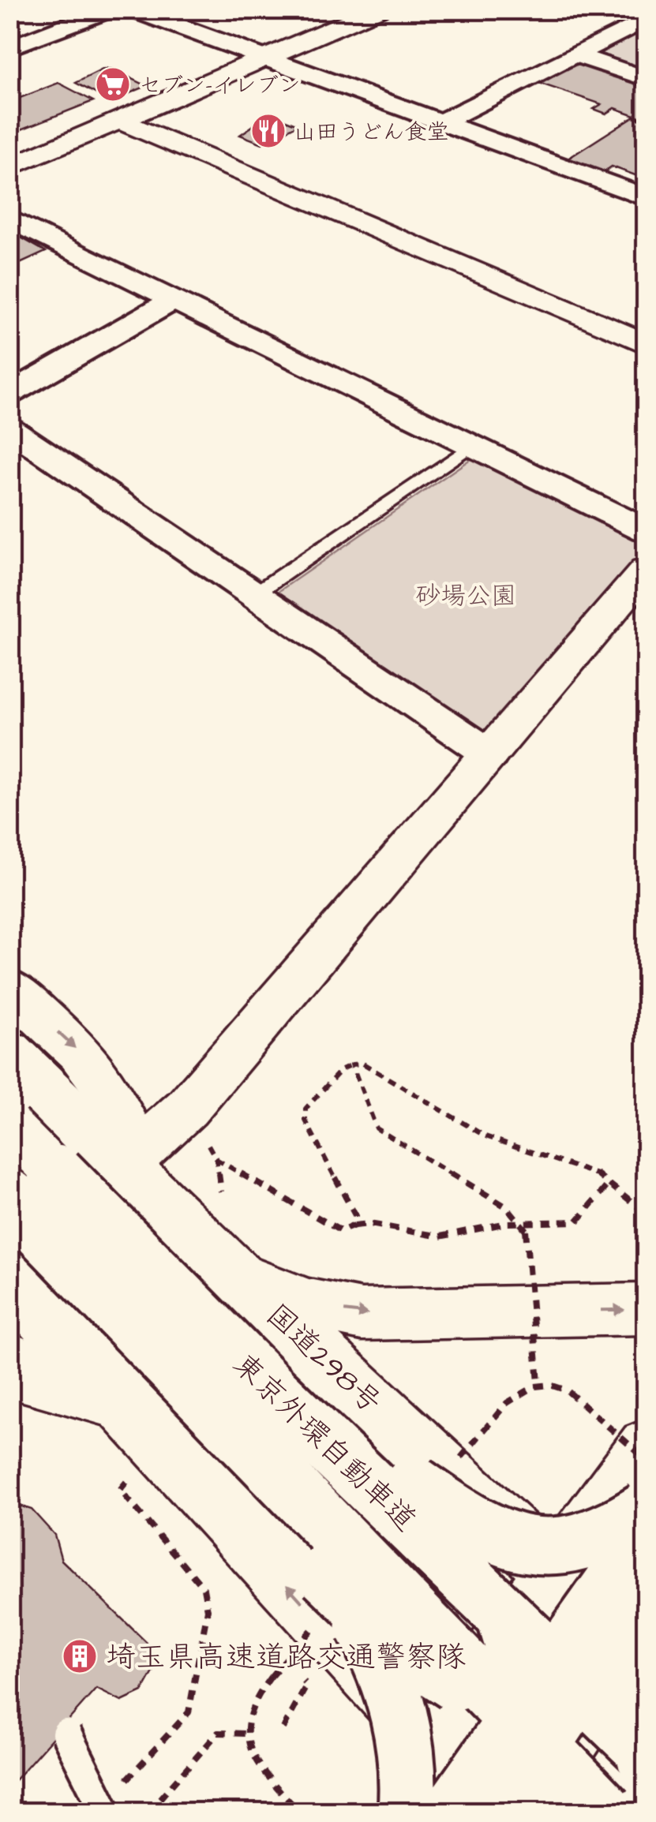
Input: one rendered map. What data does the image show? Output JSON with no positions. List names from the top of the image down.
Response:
{
  "streets": {
    "main road": ["国道298号", "東京外環自動車道"]
  },
  "crossings": [
    ["国道298号", "東京外環自動車道"]
  ],
  "parks": ["砂場公園"],
  "places": {
    "supermarket": ["セブン-イレブン"],
    "restaurant": ["山田うどん食堂"],
    "building": ["埼玉県高速道路交通警察隊"]
  }
}
